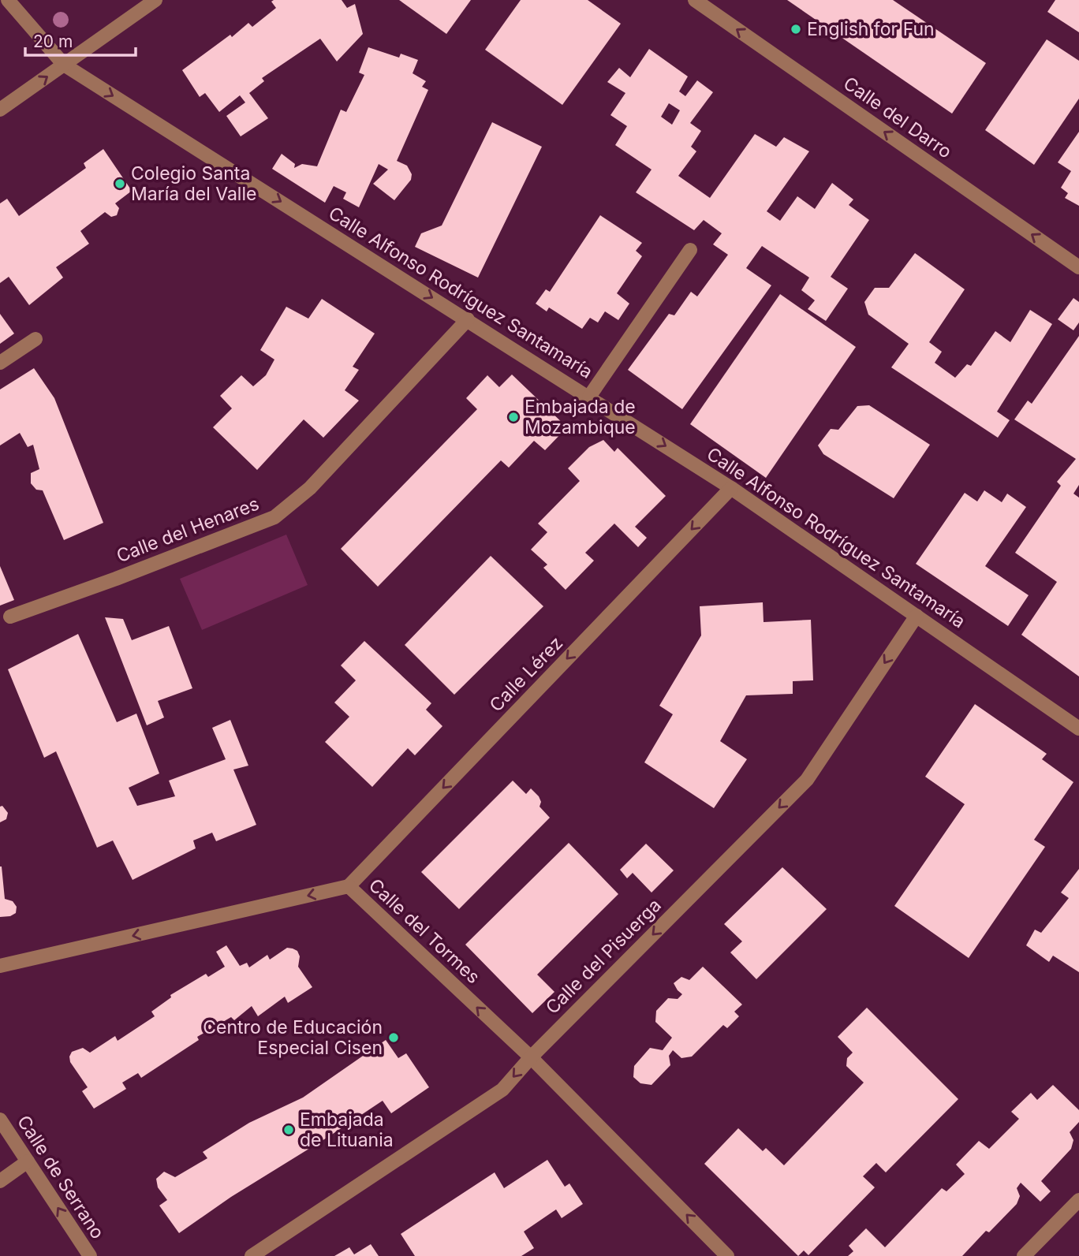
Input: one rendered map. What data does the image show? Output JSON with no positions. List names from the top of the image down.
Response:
{
  "streets": {
    "street": [
      "Calle del Darro",
      "Calle Alfonso Rodríguez Santamaría",
      "Calle del Henares",
      "Calle Lérez",
      "Calle del Tormes",
      "Calle del Pisuerga",
      "Calle de Serrano"
    ]
  },
  "crossings": [
    ["Calle Alfonso Rodríguez Santamaría", "Calle del Henares"],
    ["Calle Alfonso Rodríguez Santamaría", "Calle Lérez"],
    ["Calle Alfonso Rodríguez Santamaría", "Calle del Pisuerga"],
    ["Calle Lérez", "Calle del Tormes"],
    ["Calle del Tormes", "Calle del Pisuerga"]
  ],
  "one_way": [
    "Calle del Darro",
    "Calle Alfonso Rodríguez Santamaría",
    "Calle Lérez",
    "Calle del Tormes",
    "Calle del Pisuerga",
    "Calle de Serrano"
  ],
  "places": [
    "English for Fun",
    "Colegio Santa María del Valle",
    "Embajada de Mozambique",
    "Centro de Educación Especial Cisen",
    "Embajada de Lituania"
  ],
  "scale_bar": "20 m"
}
